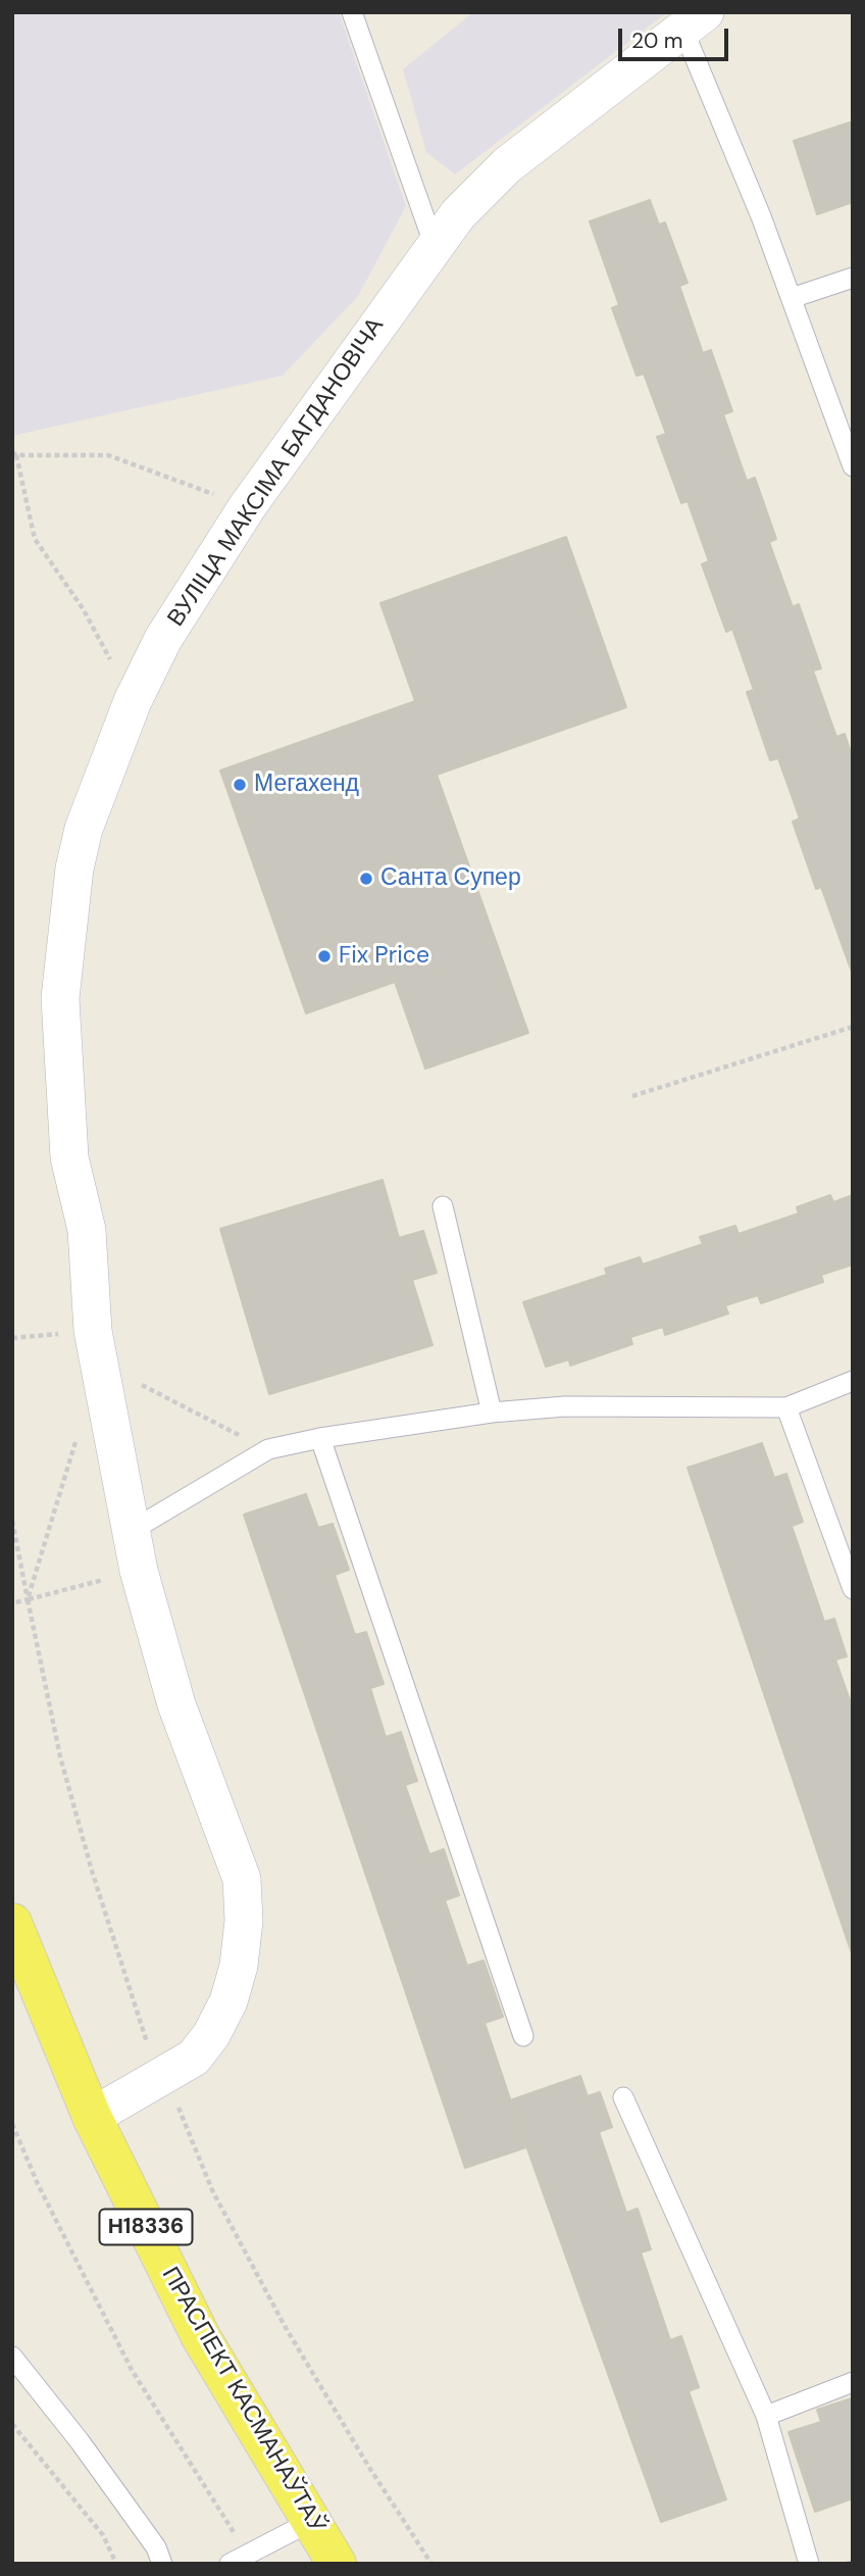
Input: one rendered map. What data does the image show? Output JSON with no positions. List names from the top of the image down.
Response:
{
  "streets": {
    "main road": ["Н18336", "ПРАСПЕКТ КАСМАНАЎТАЎ"],
    "street": ["ВУЛІЦА МАКСІМА БАГДАНОВІЧА"]
  },
  "crossings": [
    ["ВУЛІЦА МАКСІМА БАГДАНОВІЧА", "ПРАСПЕКТ КАСМАНАЎТАЎ"]
  ],
  "places": ["Мегахенд", "Санта Супер", "Fix Price"],
  "scale_bar": "20 m"
}
